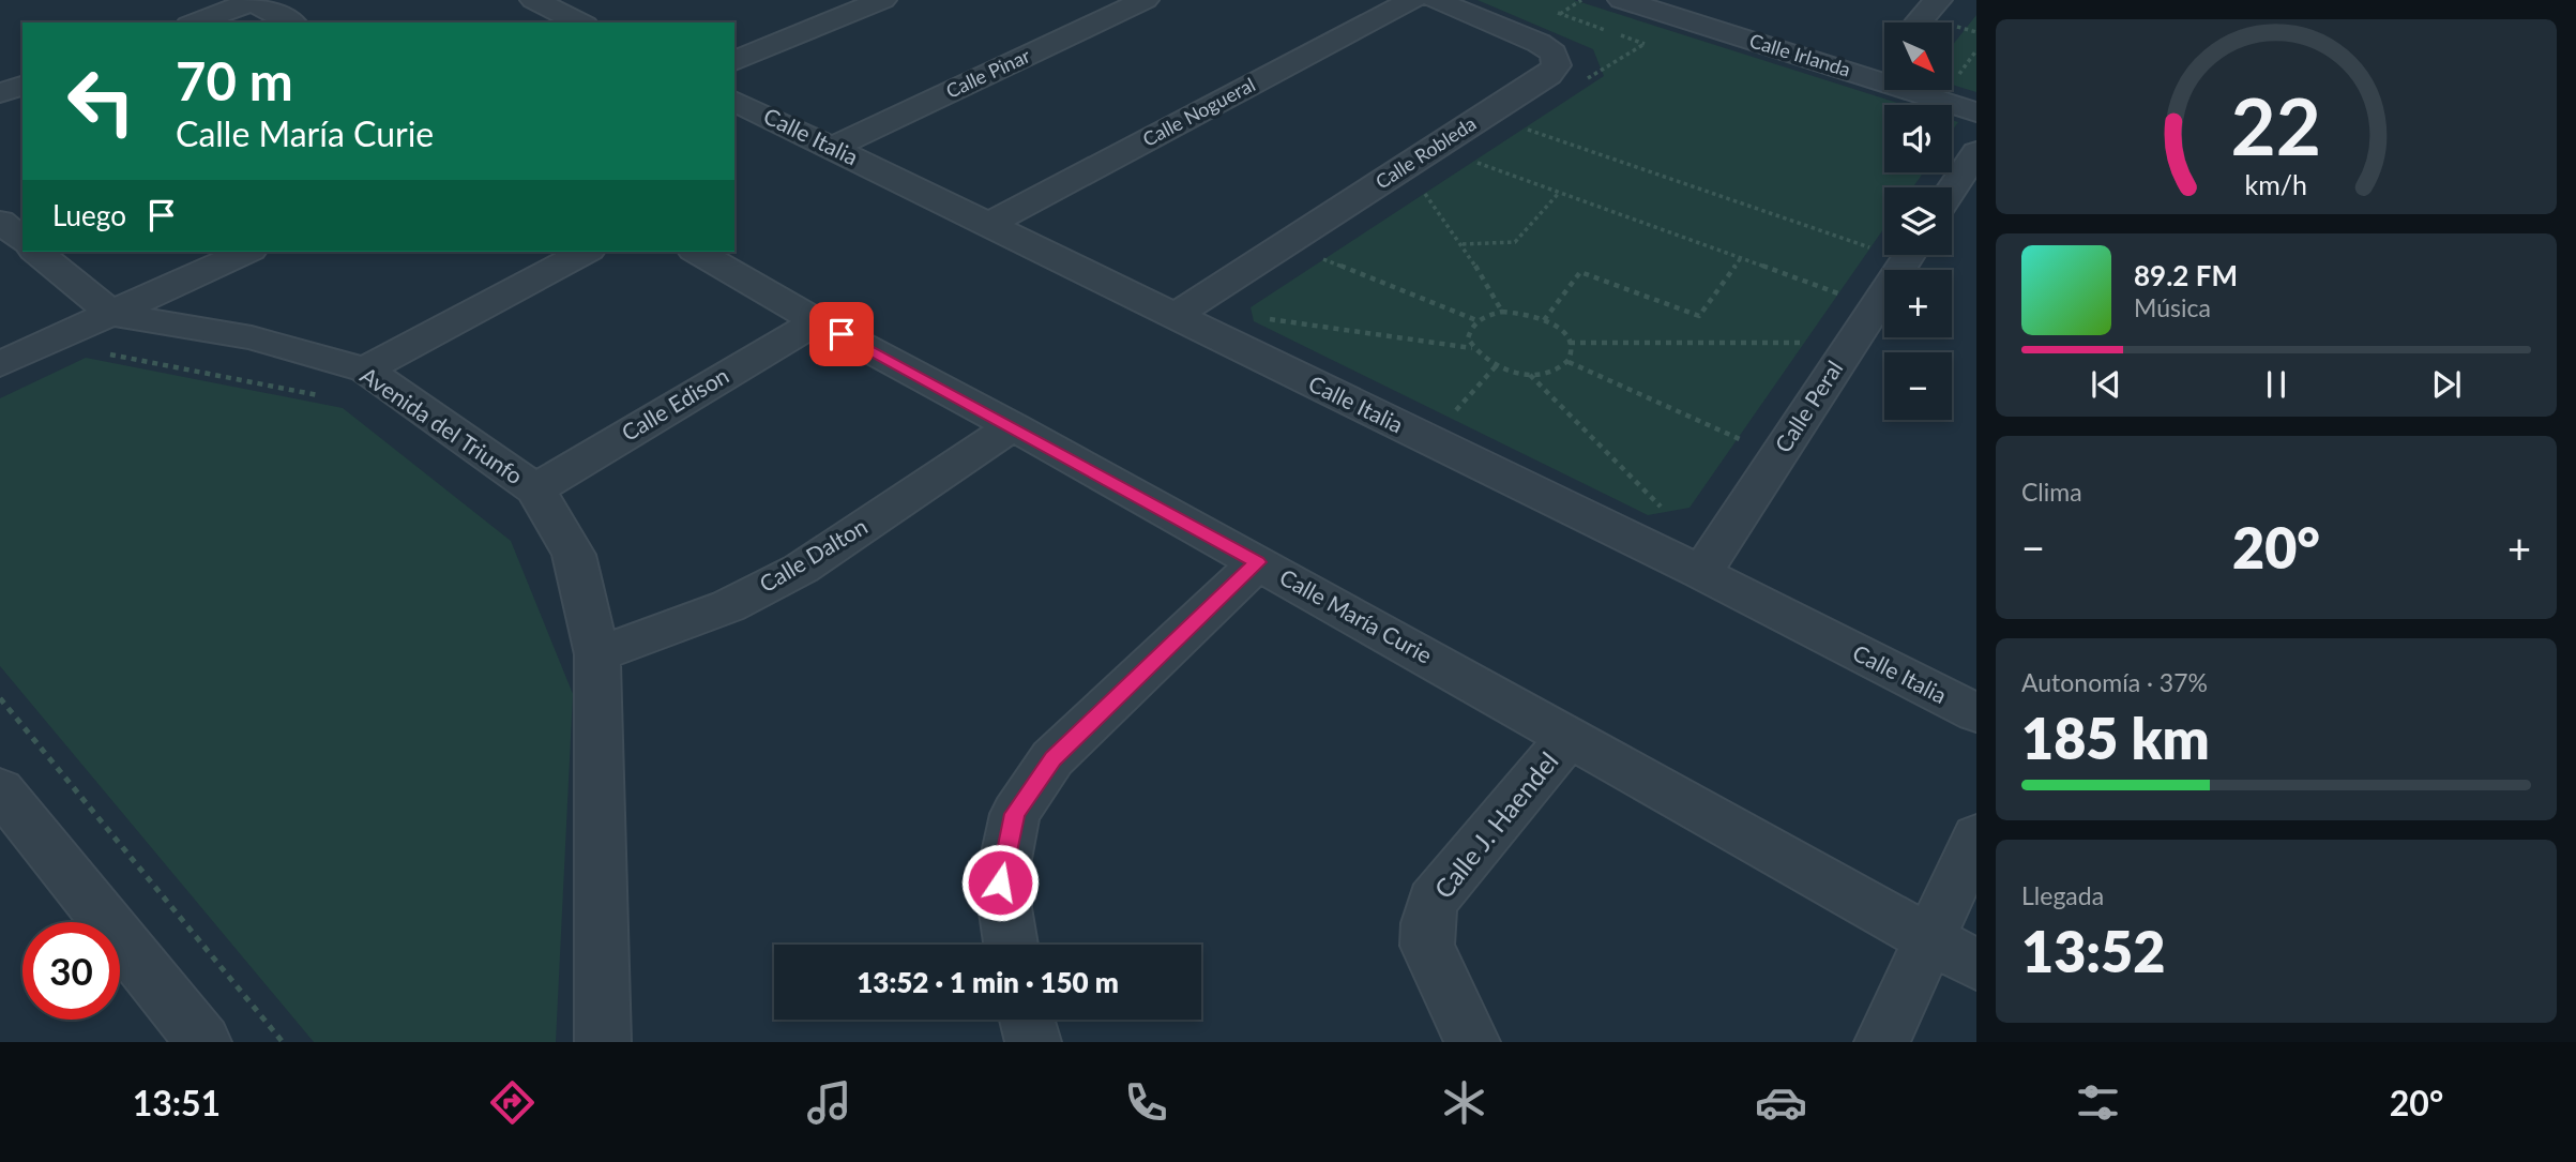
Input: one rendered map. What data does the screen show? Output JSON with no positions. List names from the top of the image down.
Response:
{
  "streets": {
    "street": [
      "Calle Irlanda",
      "Calle Pinar",
      "Calle Nogueral",
      "Calle Italia",
      "Calle Robleda",
      "Calle Edison",
      "Calle Peral",
      "Avenida del Triunfo",
      "Calle Dalton",
      "Calle María Curie",
      "Calle J. Haendel"
    ]
  },
  "crossings": [
    ["Calle Pinar", "Calle Italia"],
    ["Calle Nogueral", "Calle Italia"],
    ["Calle Italia", "Calle Robleda"],
    ["Calle Italia", "Calle Peral"],
    ["Calle Edison", "Avenida del Triunfo"],
    ["Calle Edison", "Calle María Curie"],
    ["Avenida del Triunfo", "Calle Dalton"],
    ["Calle Dalton", "Calle María Curie"],
    ["Calle María Curie", "Calle J. Haendel"]
  ],
  "north": "bottom right",
  "page": {
    "map_buttons": ["+", "−"],
    "turn": ["70 m", "Calle María Curie"],
    "then": "Luego",
    "song": ["89.2 FM", "Música"],
    "tile": [
      "Clima",
      ["Autonomía · 37%", "185 km"],
      ["Llegada", "13:52"]
    ],
    "heat": ["−", "20°", "+"],
    "limit": "30",
    "trip": "13:52 · 1 min · 150 m",
    "tabs": ["13:51", "20°"],
    "gauge": ["22", "km/h"]
  }
}
